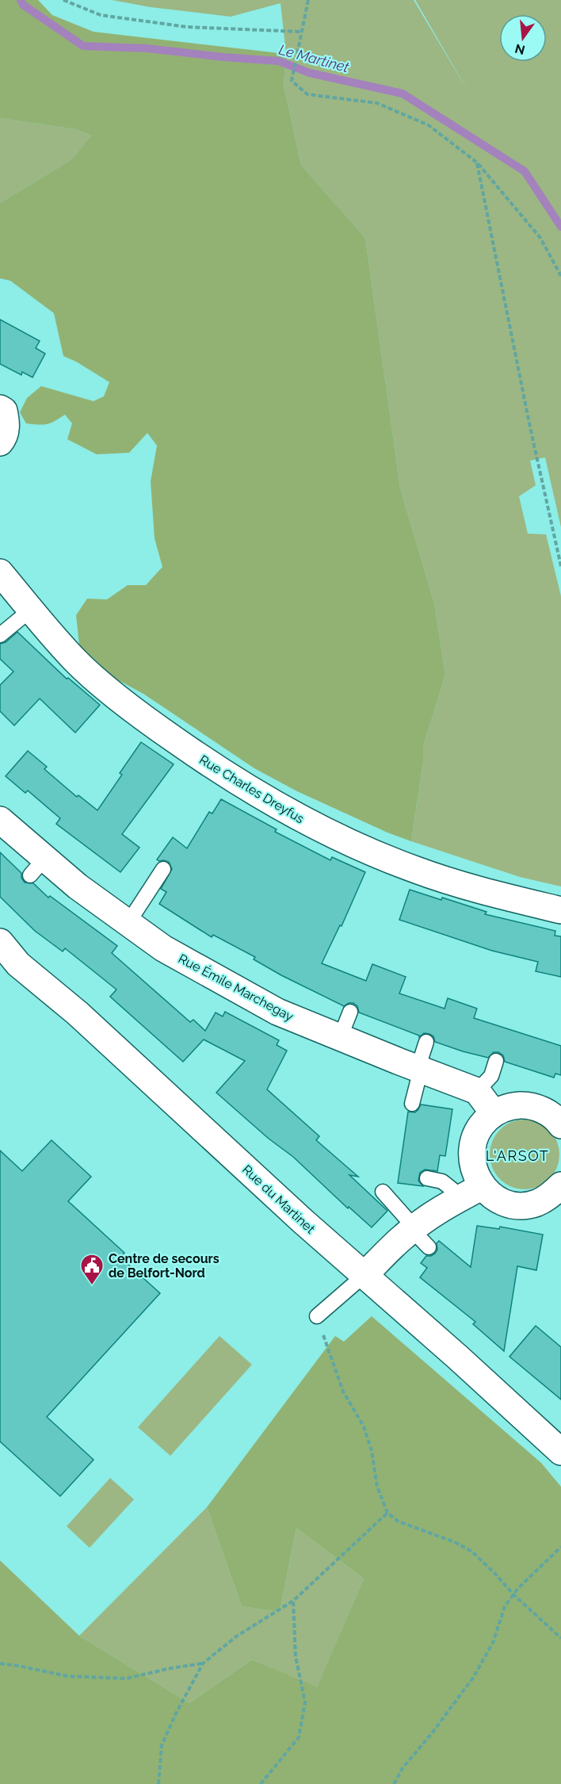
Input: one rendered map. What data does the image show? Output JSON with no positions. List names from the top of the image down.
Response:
{
  "streets": {
    "street": ["Rue Charles Dreyfus", "Rue Émile Marchegay", "Rue du Martinet"]
  },
  "districts": ["L'ARSOT"],
  "water": ["Le Martinet"],
  "places": {
    "public building": ["Centre de secours de Belfort-Nord"]
  },
  "north": "bottom"
}
